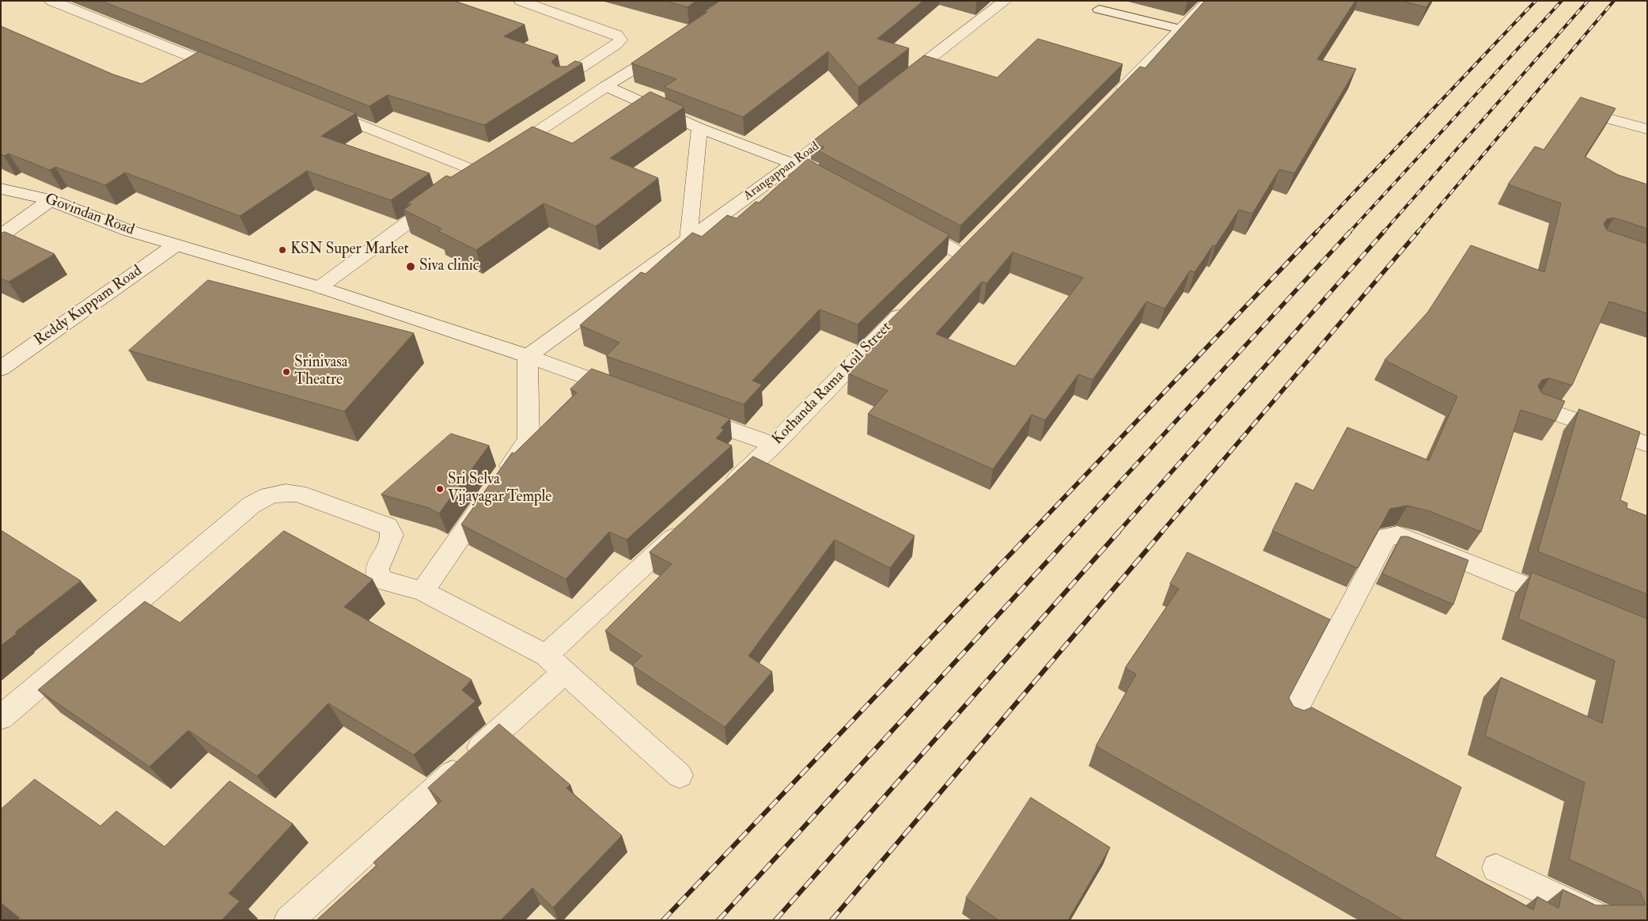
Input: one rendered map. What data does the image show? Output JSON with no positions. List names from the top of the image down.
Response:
{
  "streets": {
    "street": [
      "Arangappan Road",
      "Govindan Road",
      "Reddy Kuppam Road",
      "Kothanda Rama Koil Street"
    ]
  },
  "crossings": [
    ["Arangappan Road", "Govindan Road"],
    ["Govindan Road", "Reddy Kuppam Road"]
  ],
  "places": [
    "KSN Super Market",
    "Siva clinic",
    "Srinivasa Theatre",
    "Sri Selva Vijayagar Temple"
  ]
}
